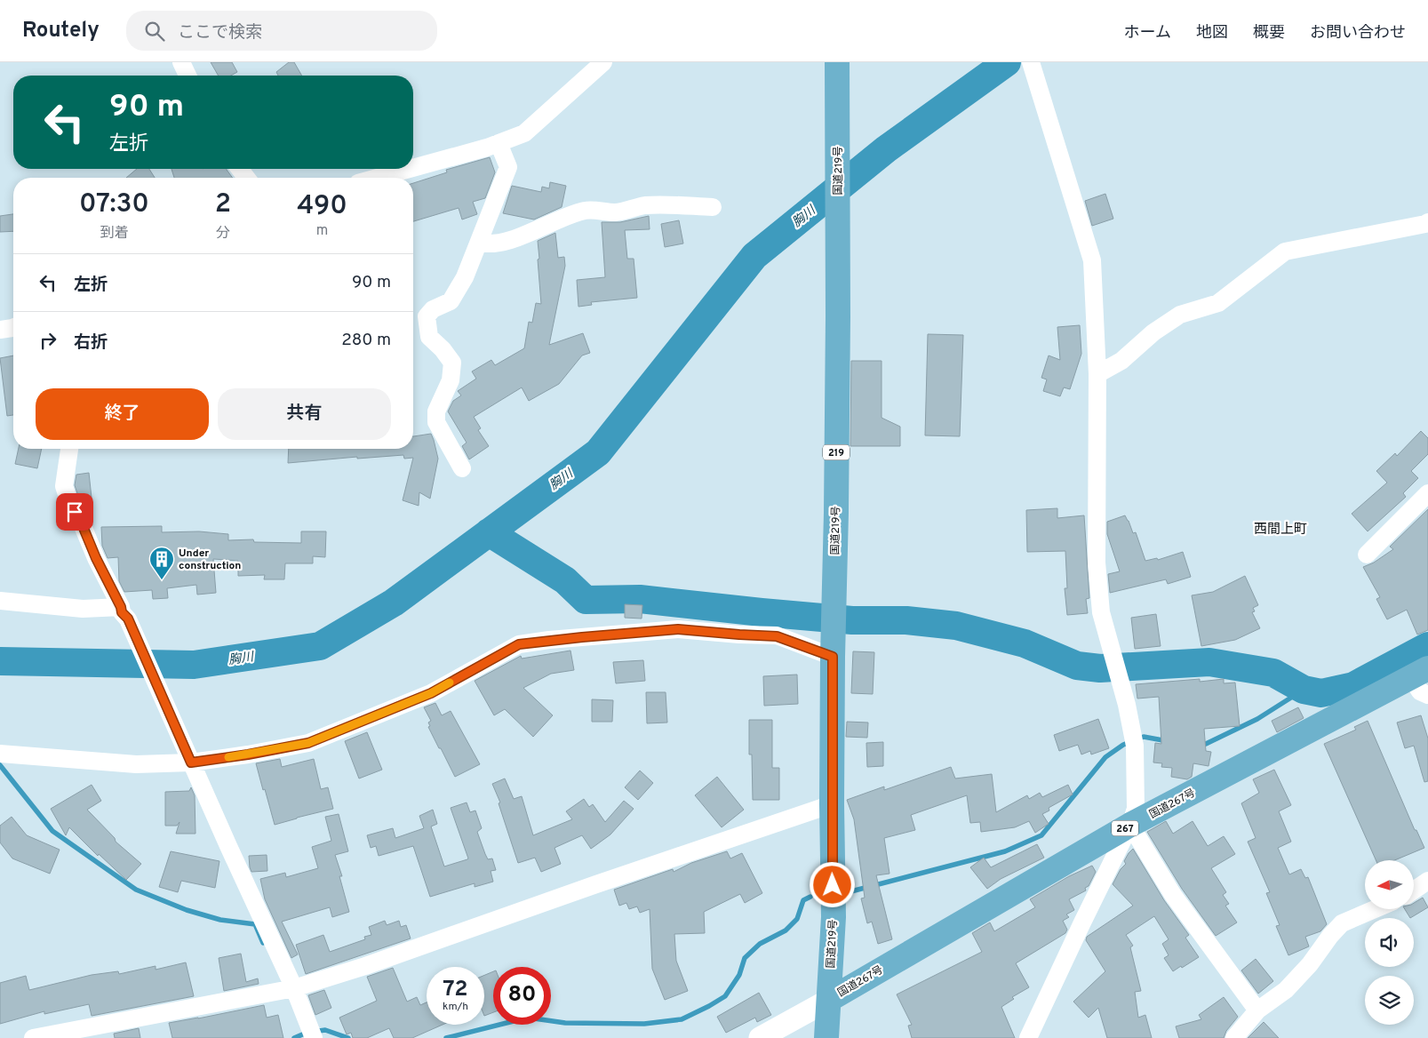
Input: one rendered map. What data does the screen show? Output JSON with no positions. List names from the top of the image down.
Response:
{
  "streets": {
    "highway": [
      "国道219号",
      "219",
      "国道267号",
      "267"
    ]
  },
  "crossings": [
    ["国道219号", "219"],
    ["国道219号", "国道267号"],
    ["219", "国道267号"]
  ],
  "districts": ["西間上町"],
  "water": ["胸川"],
  "places": {
    "building": ["Under construction"]
  },
  "north": "left",
  "page": {
    "header": "Routely",
    "search": "ここで検索",
    "nav": [
      "ホーム",
      "地図",
      "概要",
      "お問い合わせ"
    ],
    "turn": ["90 m", "左折"],
    "eta": [
      "07:30",
      "到着",
      "2",
      "分",
      "490",
      "m"
    ],
    "list": [
      {
        "name": "左折",
        "value": "90 m"
      },
      {
        "name": "右折",
        "value": "280 m"
      }
    ],
    "buttons": ["終了", "共有"],
    "speed": "72 km/h",
    "limit": "80"
  }
}
